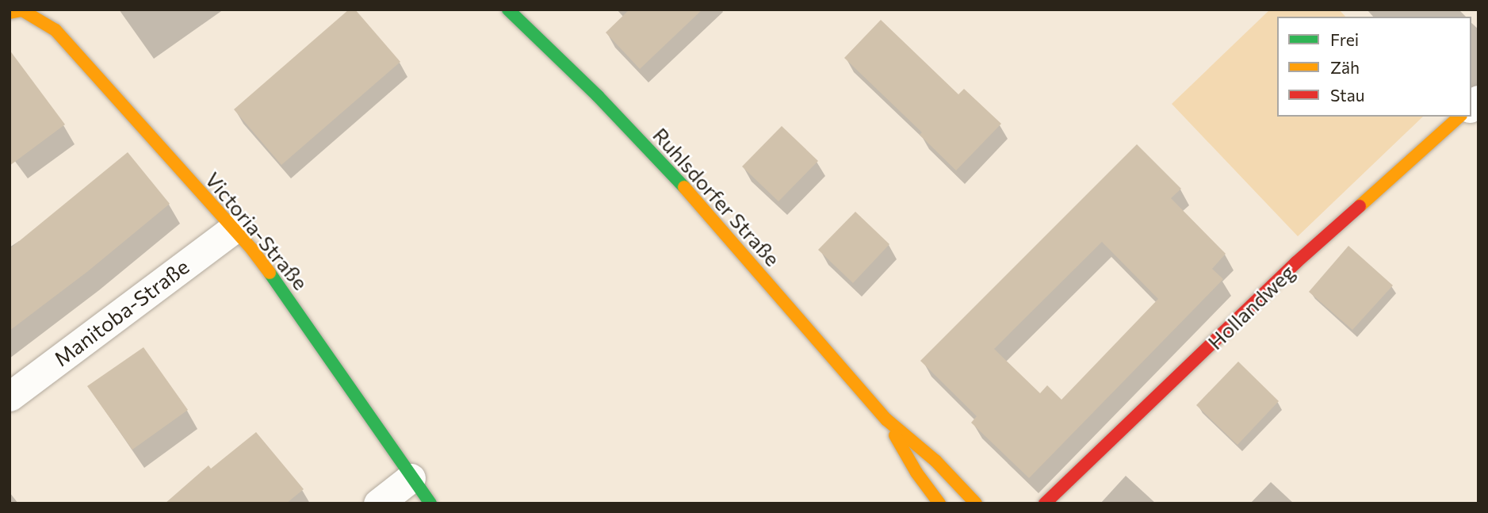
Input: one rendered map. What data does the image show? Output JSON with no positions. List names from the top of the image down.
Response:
{
  "streets": {
    "street": [
      "Ruhlsdorfer Straße",
      "Victoria-Straße",
      "Hollandweg",
      "Manitoba-Straße"
    ]
  },
  "crossings": [
    ["Victoria-Straße", "Manitoba-Straße"]
  ],
  "legend": ["Frei", "Zäh", "Stau"]
}
